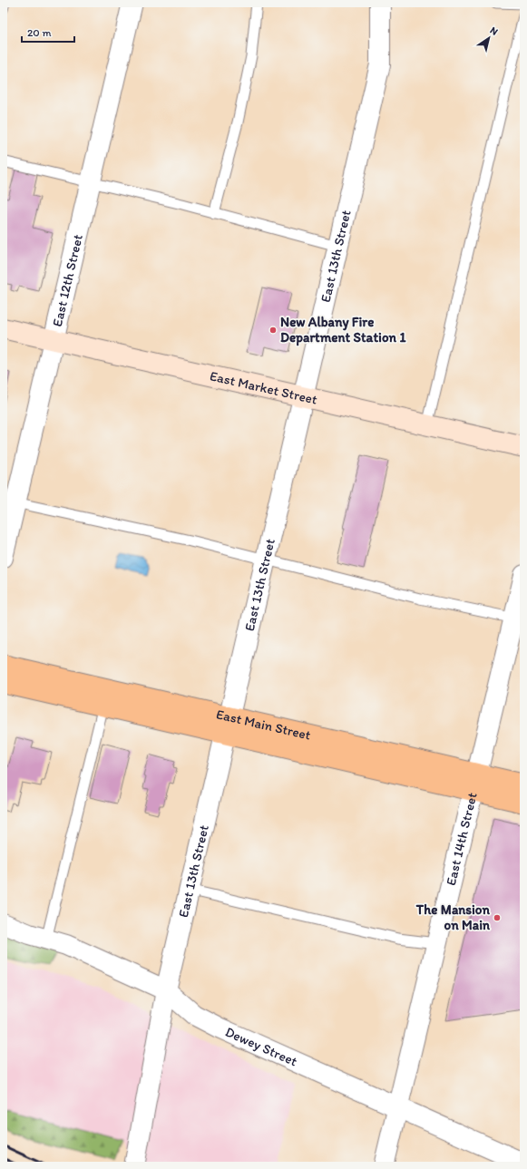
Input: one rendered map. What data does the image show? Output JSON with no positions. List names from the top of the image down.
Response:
{
  "streets": {
    "main road": ["East Main Street"],
    "street": [
      "East 13th Street",
      "East 12th Street",
      "East Market Street",
      "East 14th Street",
      "Dewey Street"
    ]
  },
  "crossings": [
    ["East 13th Street", "East Market Street"],
    ["East 13th Street", "East Main Street"],
    ["East 13th Street", "Dewey Street"],
    ["East 12th Street", "East Market Street"],
    ["East Main Street", "East 14th Street"],
    ["East 14th Street", "Dewey Street"]
  ],
  "places": ["New Albany Fire Department Station 1", "The Mansion on Main"],
  "scale_bar": "20 m",
  "north": "top right"
}
